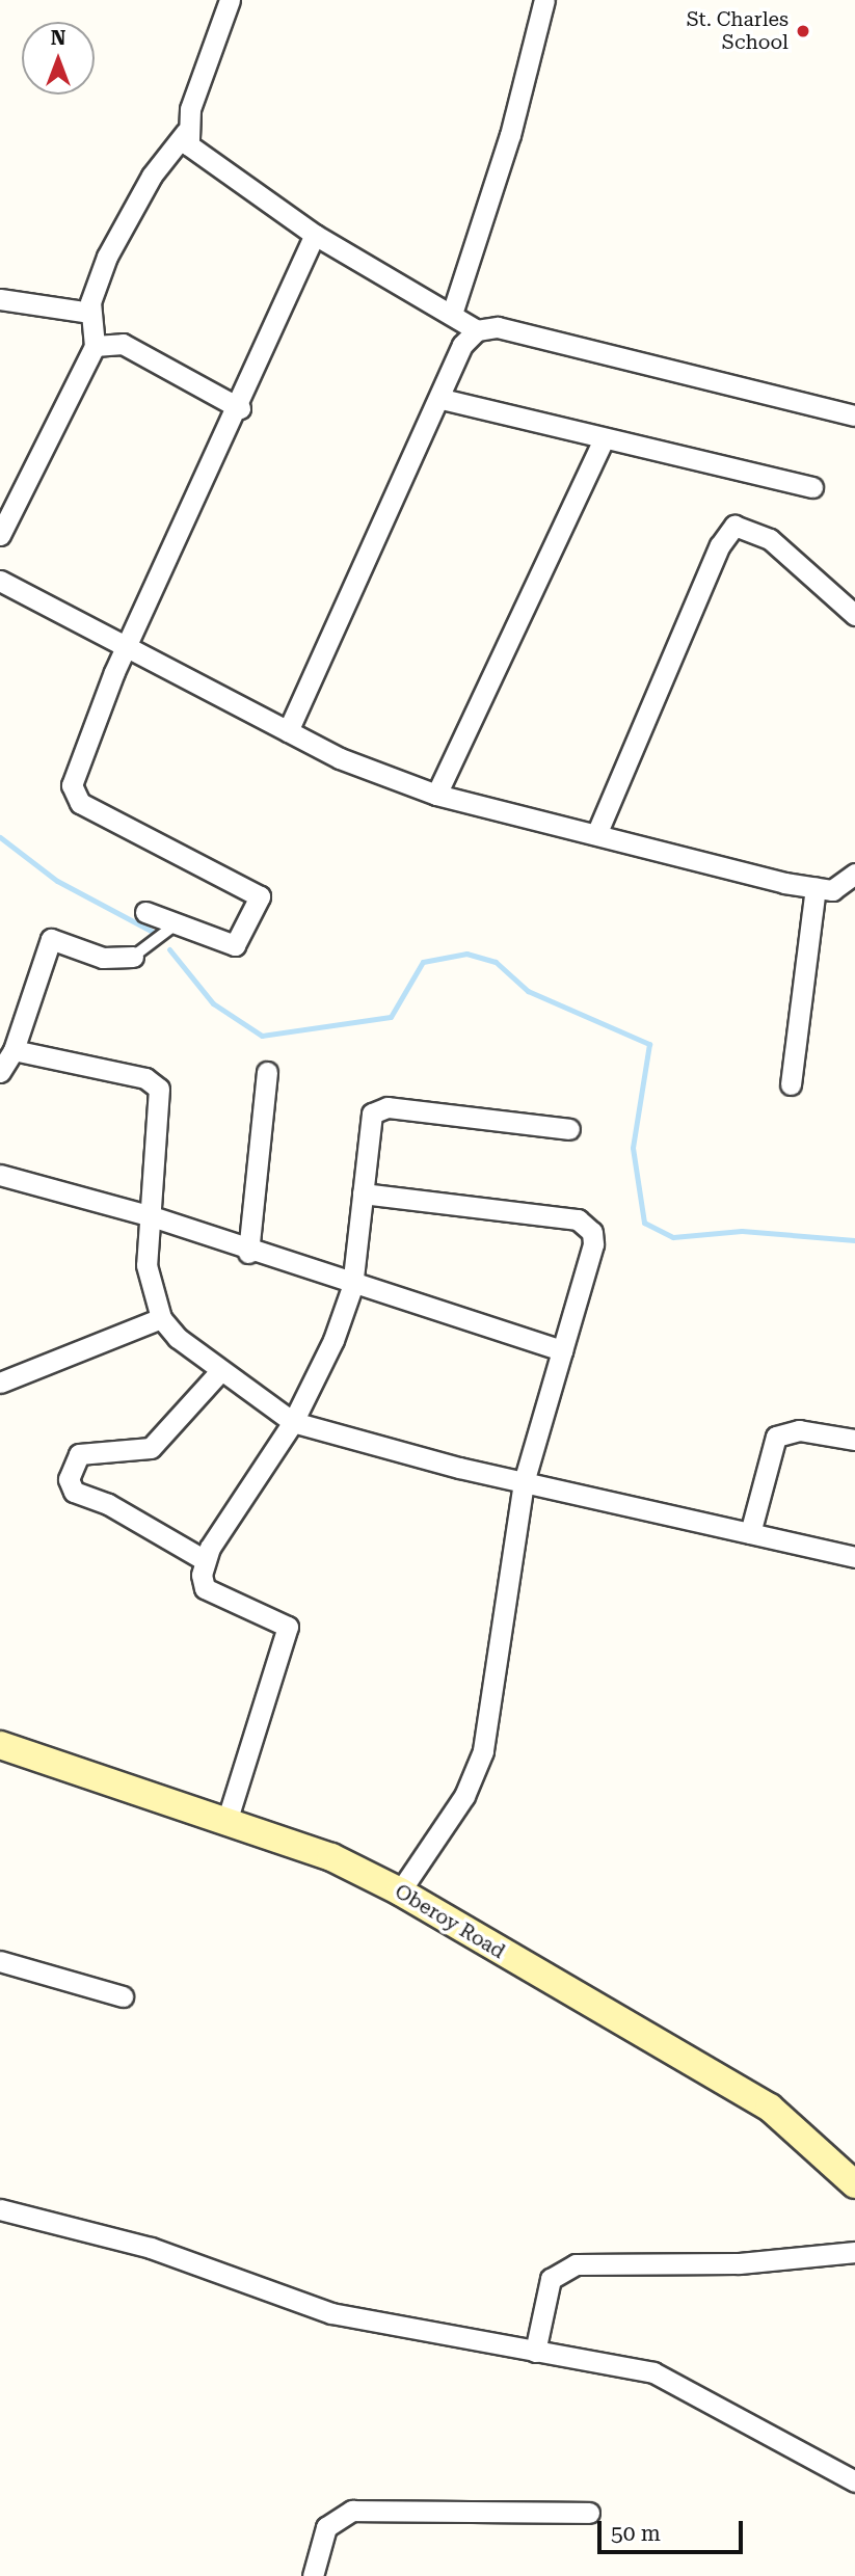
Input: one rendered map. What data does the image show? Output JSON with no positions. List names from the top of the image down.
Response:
{
  "streets": {
    "street": ["Oberoy Road"]
  },
  "places": ["St. Charles School"],
  "scale_bar": "50 m",
  "north": "top"
}
